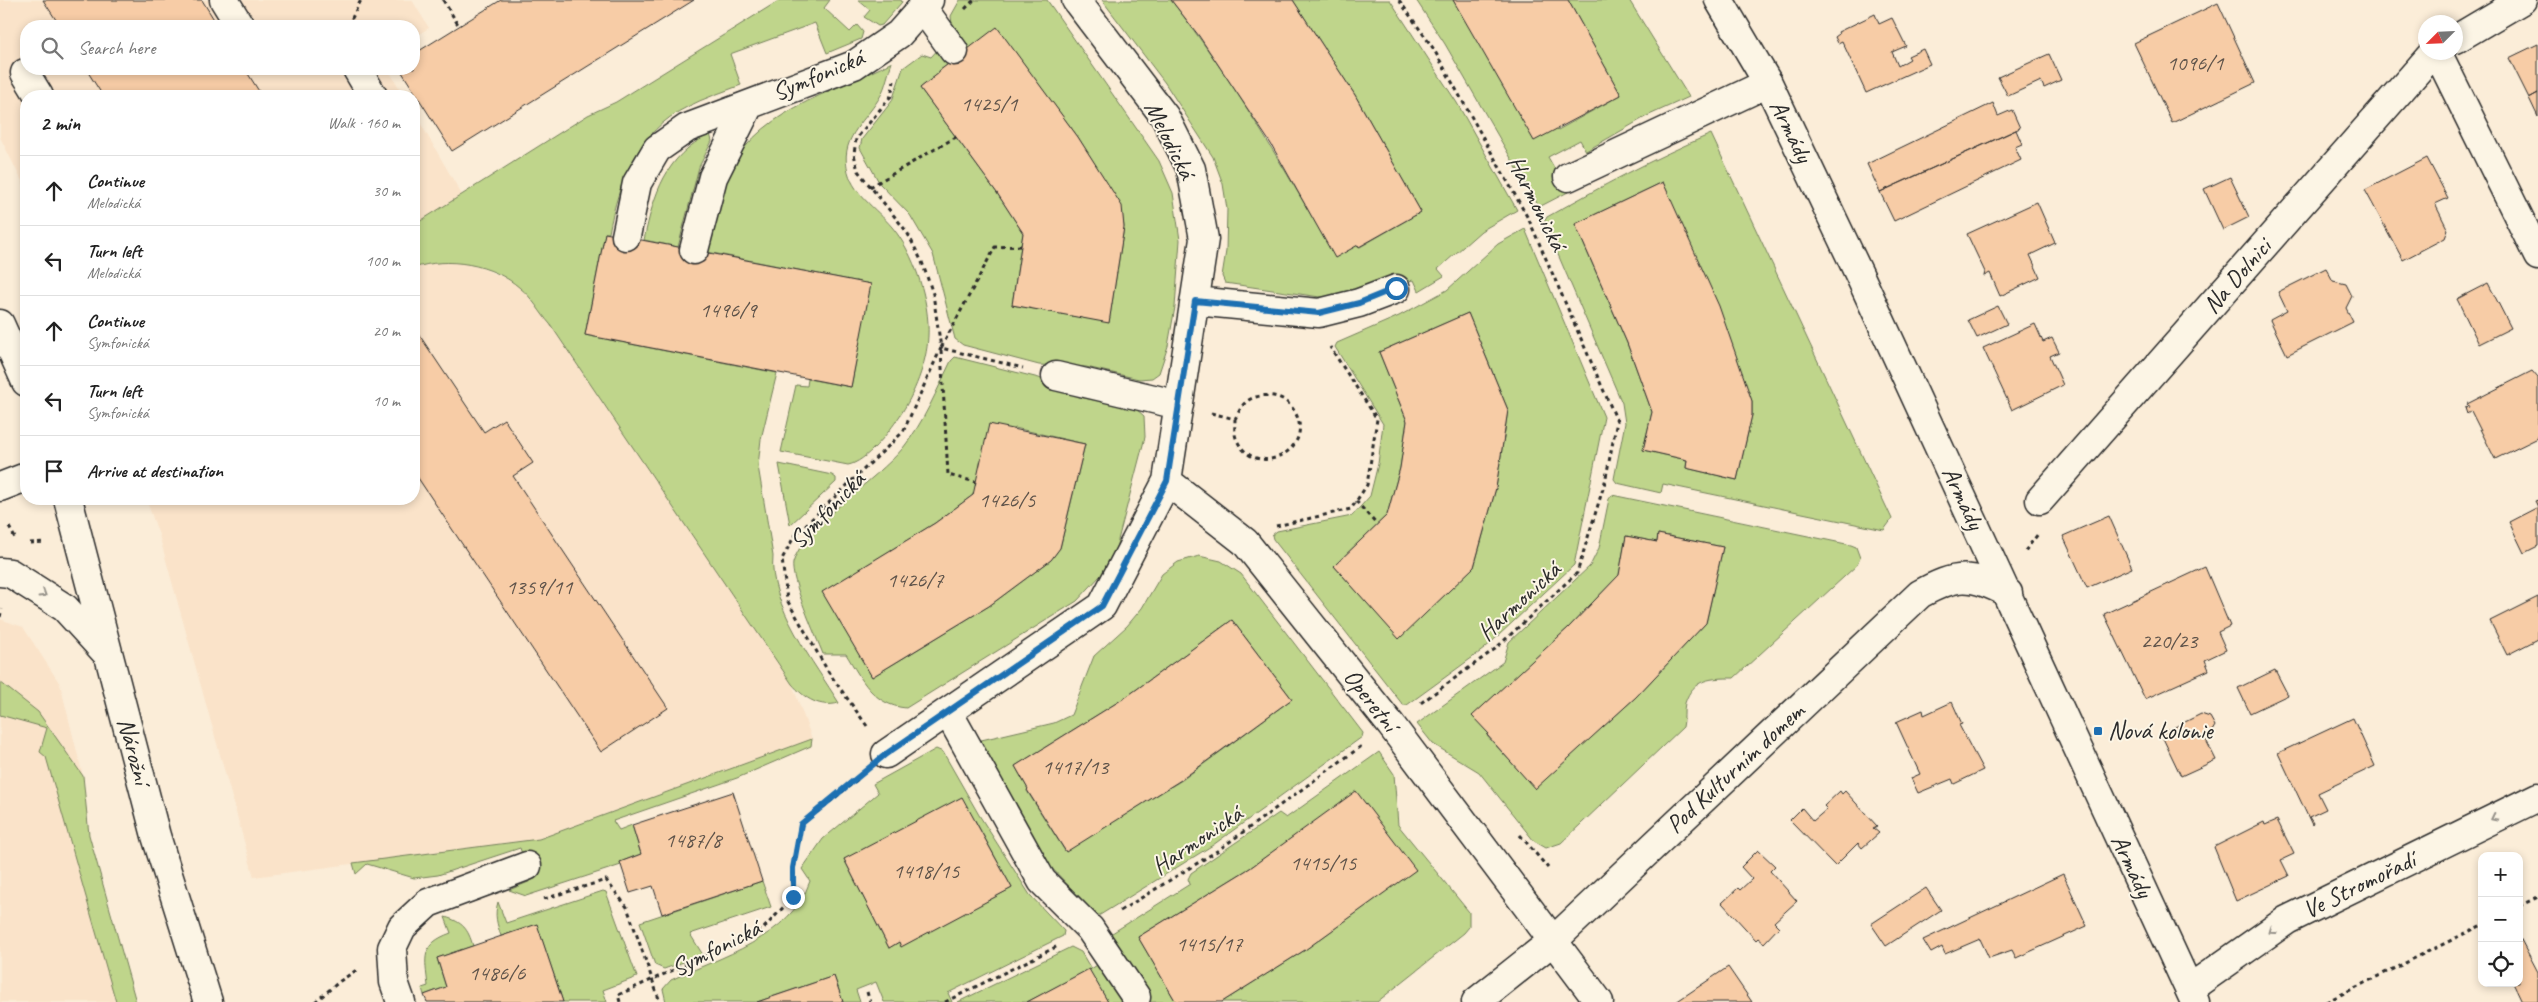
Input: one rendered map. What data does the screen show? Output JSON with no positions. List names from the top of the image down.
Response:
{
  "streets": {
    "street": [
      "Symfonická",
      "Armády",
      "Melodická",
      "Na Dolnici",
      "Operetní",
      "Nárožní",
      "Pod Kulturním domem",
      "Ve Stromořadí"
    ],
    "path": ["Harmonická"]
  },
  "crossings": [
    ["Symfonická", "Melodická"],
    ["Armády", "Pod Kulturním domem"],
    ["Armády", "Ve Stromořadí"],
    ["Melodická", "Operetní"],
    ["Harmonická", "Operetní"],
    ["Operetní", "Pod Kulturním domem"]
  ],
  "one_way": ["Ve Stromořadí"],
  "places": {
    "transit": ["Nová kolonie"]
  },
  "house_numbers": [
    "1096/1",
    "1425/1",
    "1496/9",
    "1426/5",
    "1426/7",
    "1359/11",
    "220/23",
    "1417/13",
    "1487/8",
    "1415/15",
    "1418/15",
    "1415/17",
    "1486/6"
  ],
  "north": "bottom left",
  "page": {
    "search": "Search here",
    "heading": ["2 min", "Walk · 160 m"],
    "list": [
      ["Continue", "Melodická", "30 m"],
      ["Turn left", "Melodická", "100 m"],
      ["Continue", "Symfonická", "20 m"],
      ["Turn left", "Symfonická", "10 m"],
      "Arrive at destination"
    ],
    "map_buttons": ["+", "−"]
  }
}
